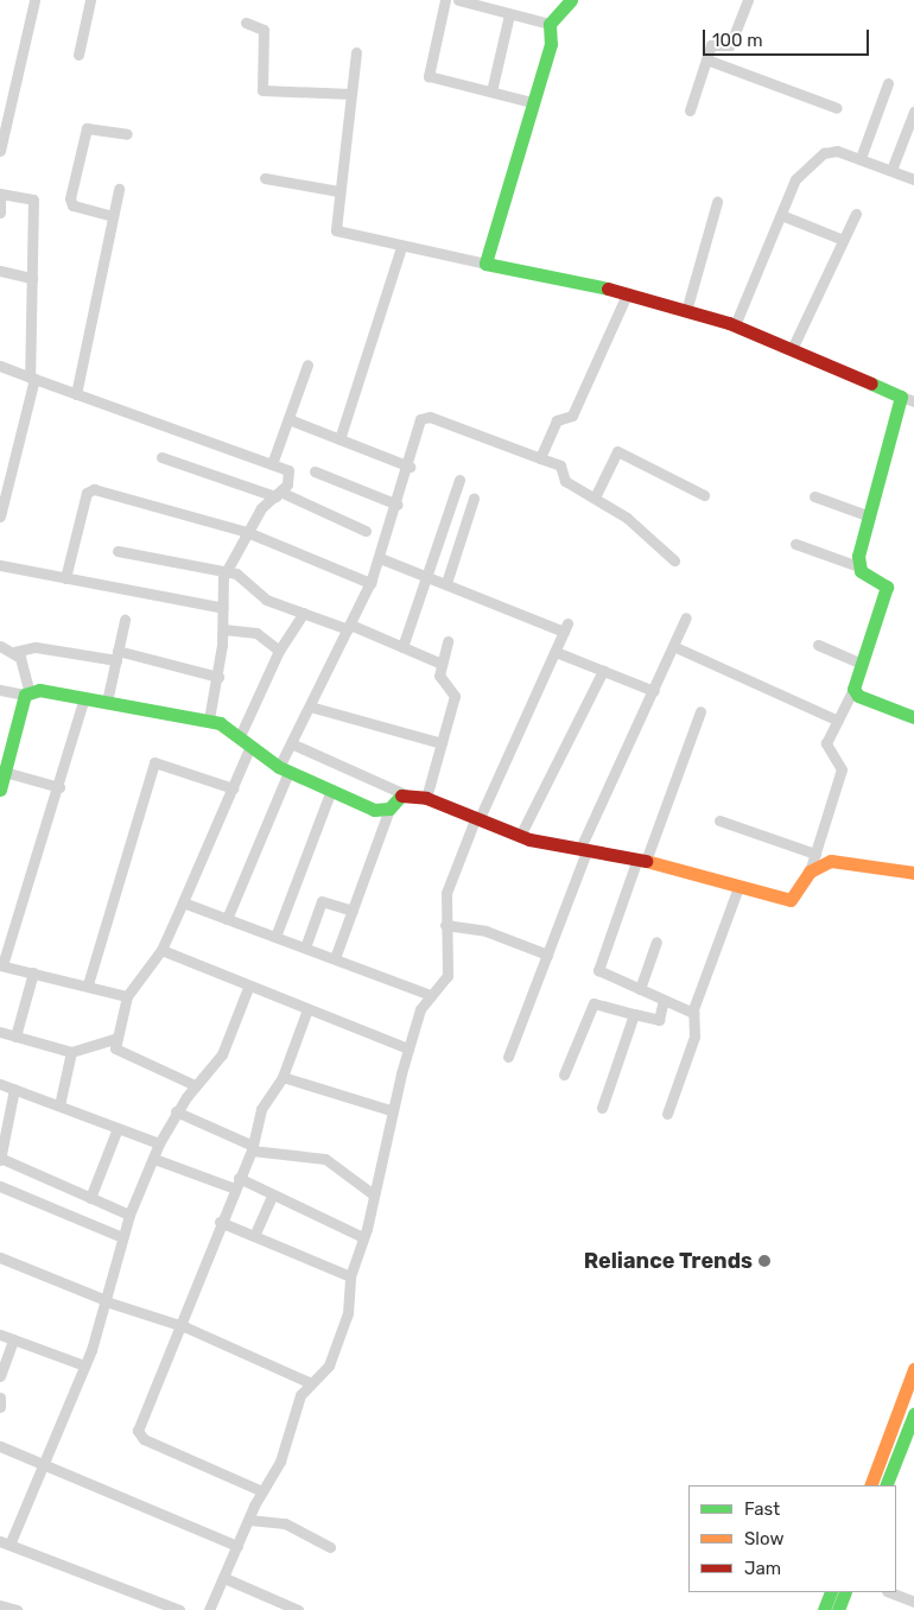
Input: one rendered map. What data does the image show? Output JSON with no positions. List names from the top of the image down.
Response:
{
  "places": ["Reliance Trends"],
  "legend": ["Fast", "Slow", "Jam"],
  "scale_bar": "100 m"
}
